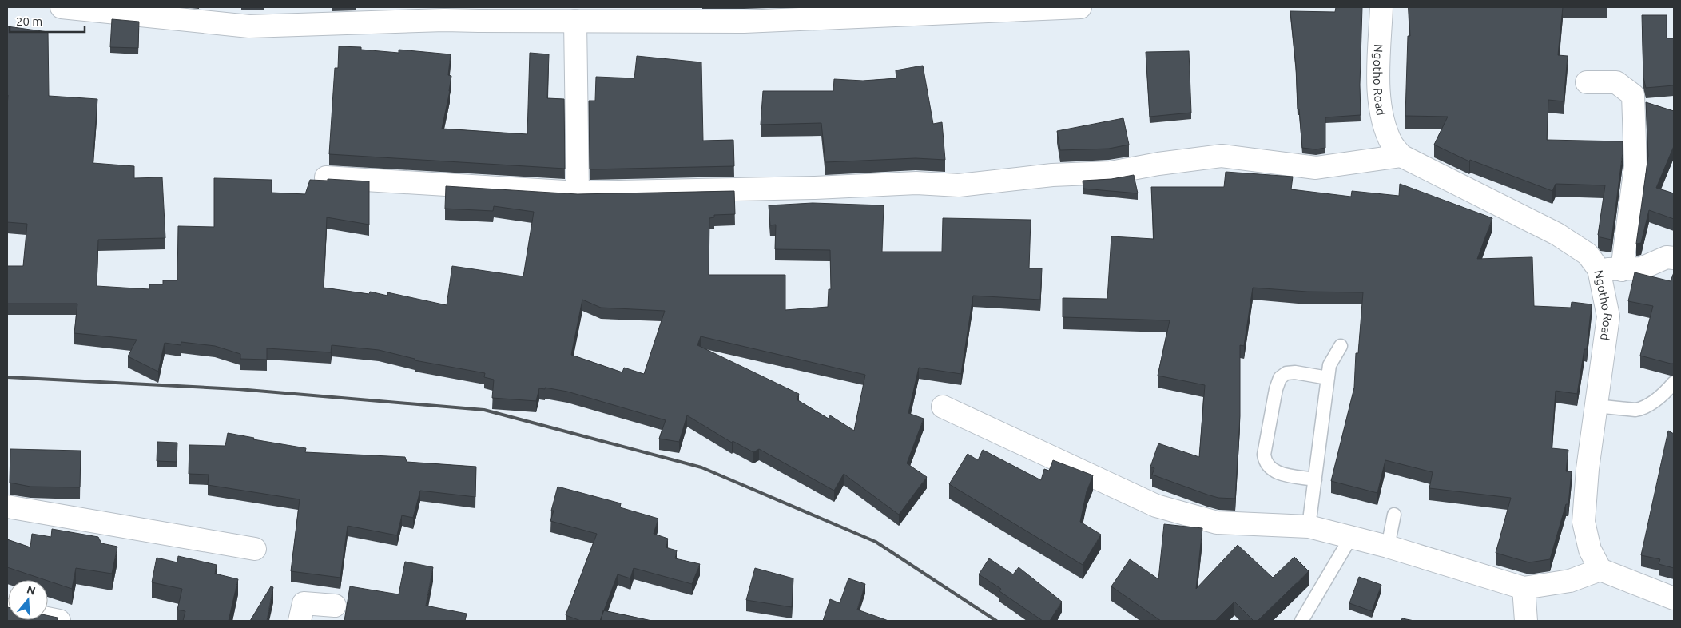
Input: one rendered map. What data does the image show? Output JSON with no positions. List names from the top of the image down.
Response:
{
  "streets": {
    "street": ["Ngotho Road"]
  },
  "scale_bar": "20 m",
  "north": "top"
}
